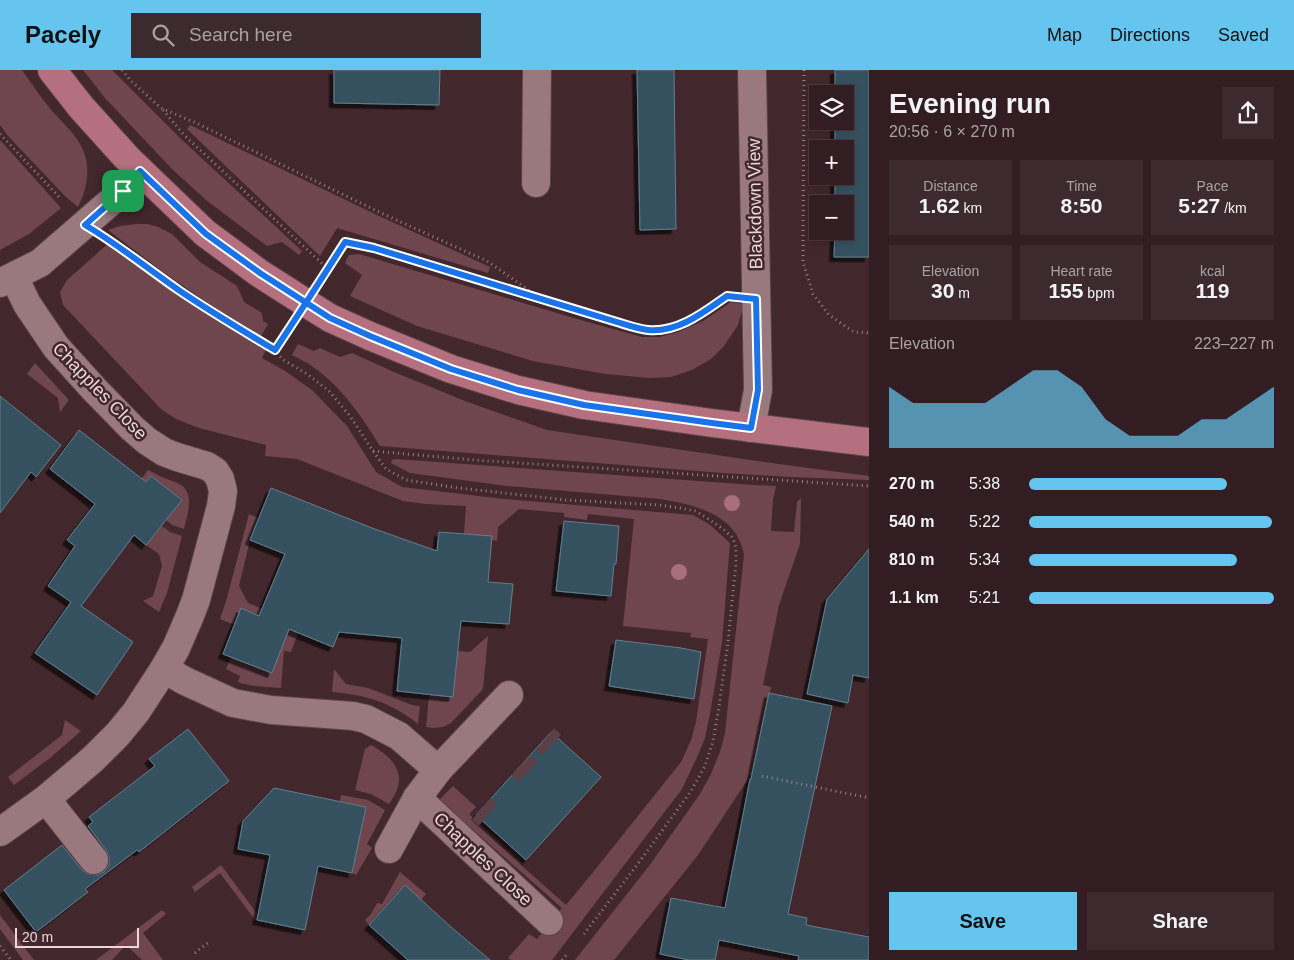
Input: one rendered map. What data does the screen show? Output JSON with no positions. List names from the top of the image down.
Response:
{
  "streets": {
    "street": ["Blackdown View", "Chapples Close"]
  },
  "scale_bar": "20 m",
  "page": {
    "header": "Pacely",
    "search": "Search here",
    "nav": ["Map", "Directions", "Saved"],
    "heading": ["Evening run", "20:56 · 6 × 270 m"],
    "map_buttons": ["+", "−"],
    "stats": [
      ["Distance", "1.62 km"],
      ["Time", "8:50"],
      ["Pace", "5:27 /km"],
      ["Elevation", "30 m"],
      ["Heart rate", "155 bpm"],
      ["kcal", "119"]
    ],
    "chart": ["Elevation", "223–227 m"],
    "list": [
      {
        "name": "270 m",
        "note": "5:38"
      },
      {
        "name": "540 m",
        "note": "5:22"
      },
      {
        "name": "810 m",
        "note": "5:34"
      },
      {
        "name": "1.1 km",
        "note": "5:21"
      }
    ],
    "buttons": ["Save", "Share"],
    "scale": "20 m"
  }
}
